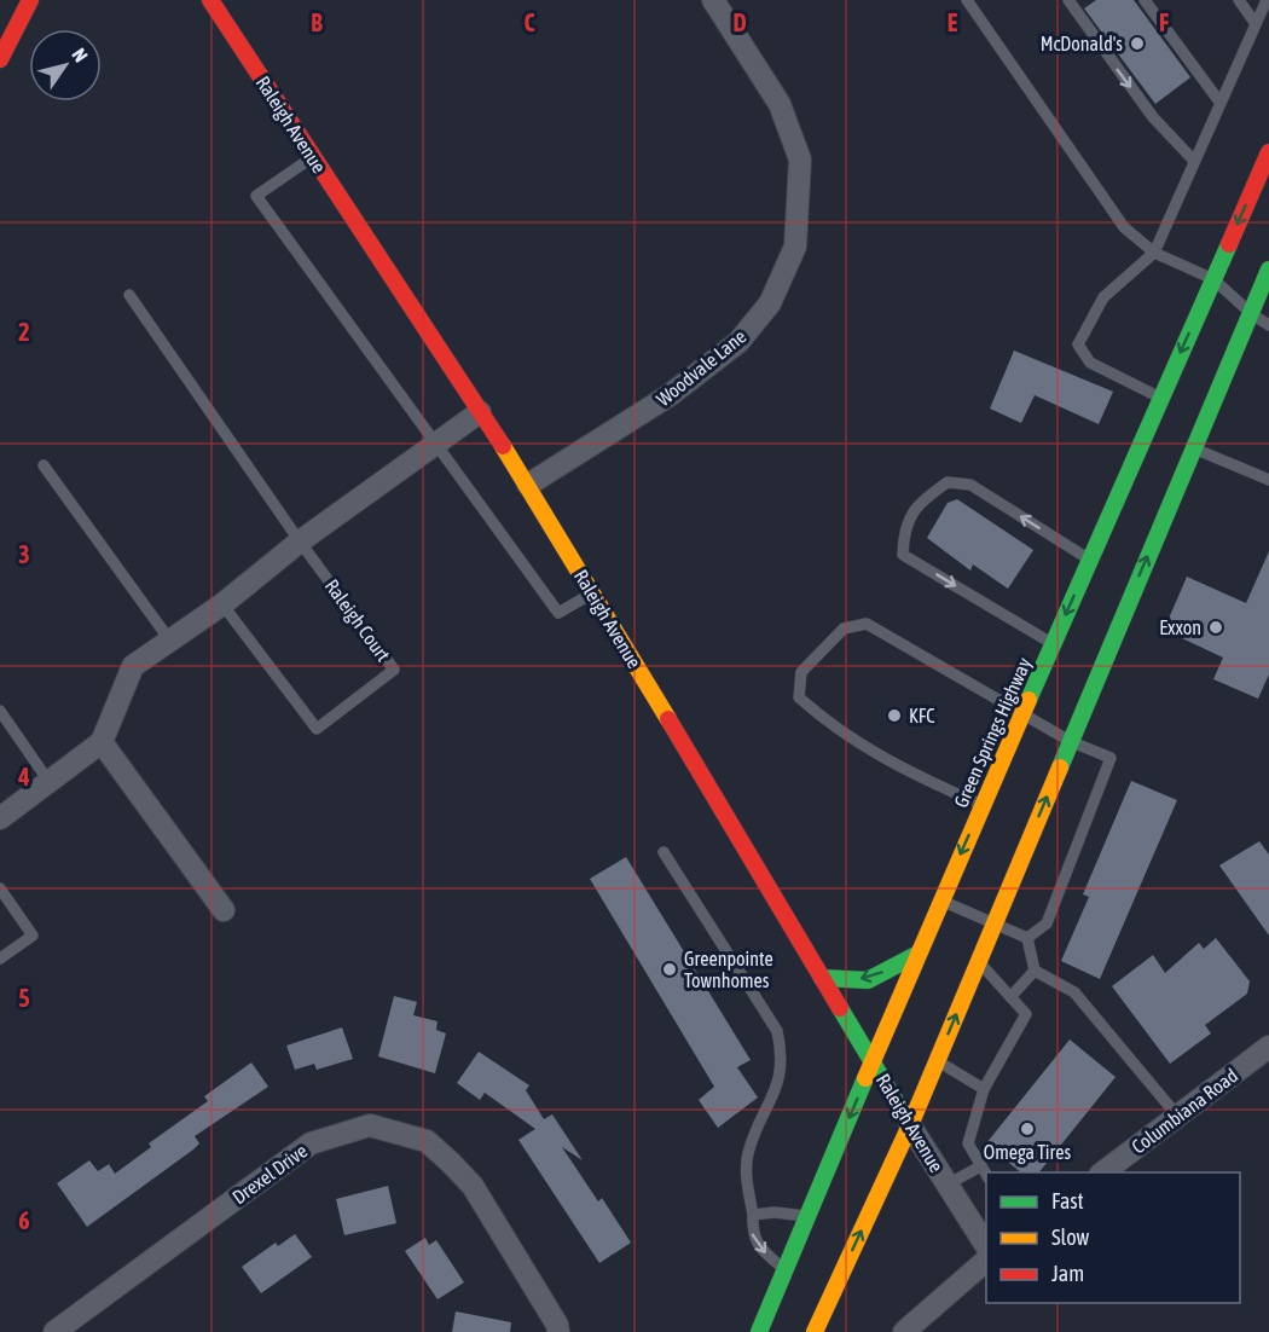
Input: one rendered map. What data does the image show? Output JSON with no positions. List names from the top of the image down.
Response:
{
  "streets": {
    "main road": ["Raleigh Avenue", "Green Springs Highway"],
    "street": ["Woodvale Lane", "Columbiana Road", "Drexel Drive"],
    "lane": ["Raleigh Court"]
  },
  "crossings": [
    ["Raleigh Avenue", "Woodvale Lane"],
    ["Raleigh Avenue", "Green Springs Highway"]
  ],
  "places": [
    "McDonald's",
    "Exxon",
    "KFC",
    "Greenpointe Townhomes",
    "Omega Tires"
  ],
  "legend": ["Fast", "Slow", "Jam"],
  "north": "top right",
  "grid": {
    "columns": [
      "B",
      "C",
      "D",
      "E",
      "F"
    ],
    "rows": [
      "2",
      "3",
      "4",
      "5",
      "6"
    ]
  }
}
